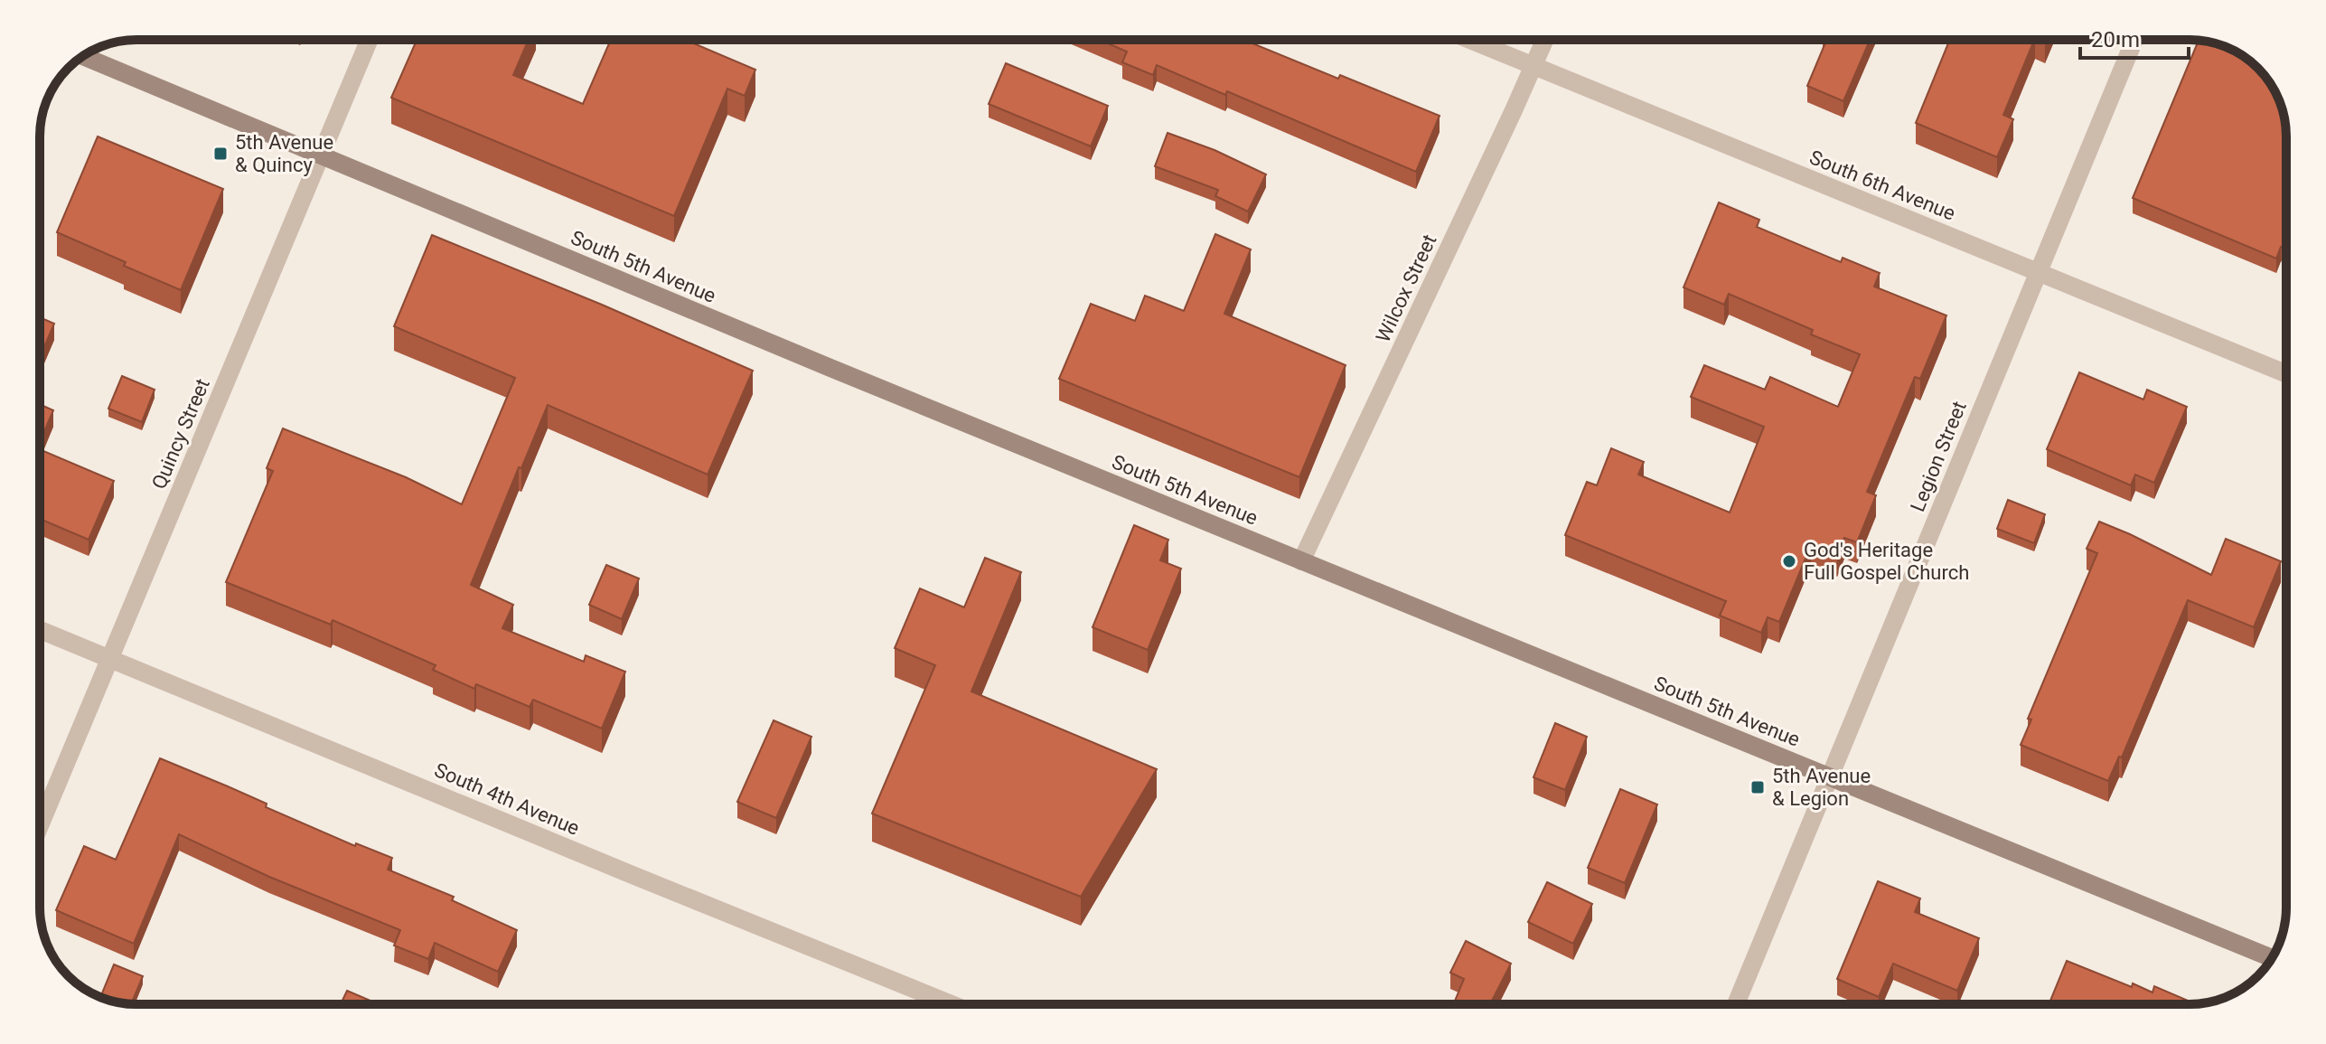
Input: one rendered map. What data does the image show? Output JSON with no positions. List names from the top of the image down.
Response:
{
  "streets": {
    "street": [
      "South 6th Avenue",
      "South 5th Avenue",
      "Wilcox Street",
      "Quincy Street",
      "Legion Street",
      "South 4th Avenue"
    ]
  },
  "crossings": [
    ["South 6th Avenue", "Wilcox Street"],
    ["South 6th Avenue", "Legion Street"],
    ["South 5th Avenue", "Wilcox Street"],
    ["South 5th Avenue", "Quincy Street"],
    ["South 5th Avenue", "Legion Street"],
    ["Quincy Street", "South 4th Avenue"]
  ],
  "places": {
    "transit": ["5th Avenue & Quincy", "5th Avenue & Legion"],
    "other": ["God's Heritage Full Gospel Church"]
  },
  "scale_bar": "20 m"
}
